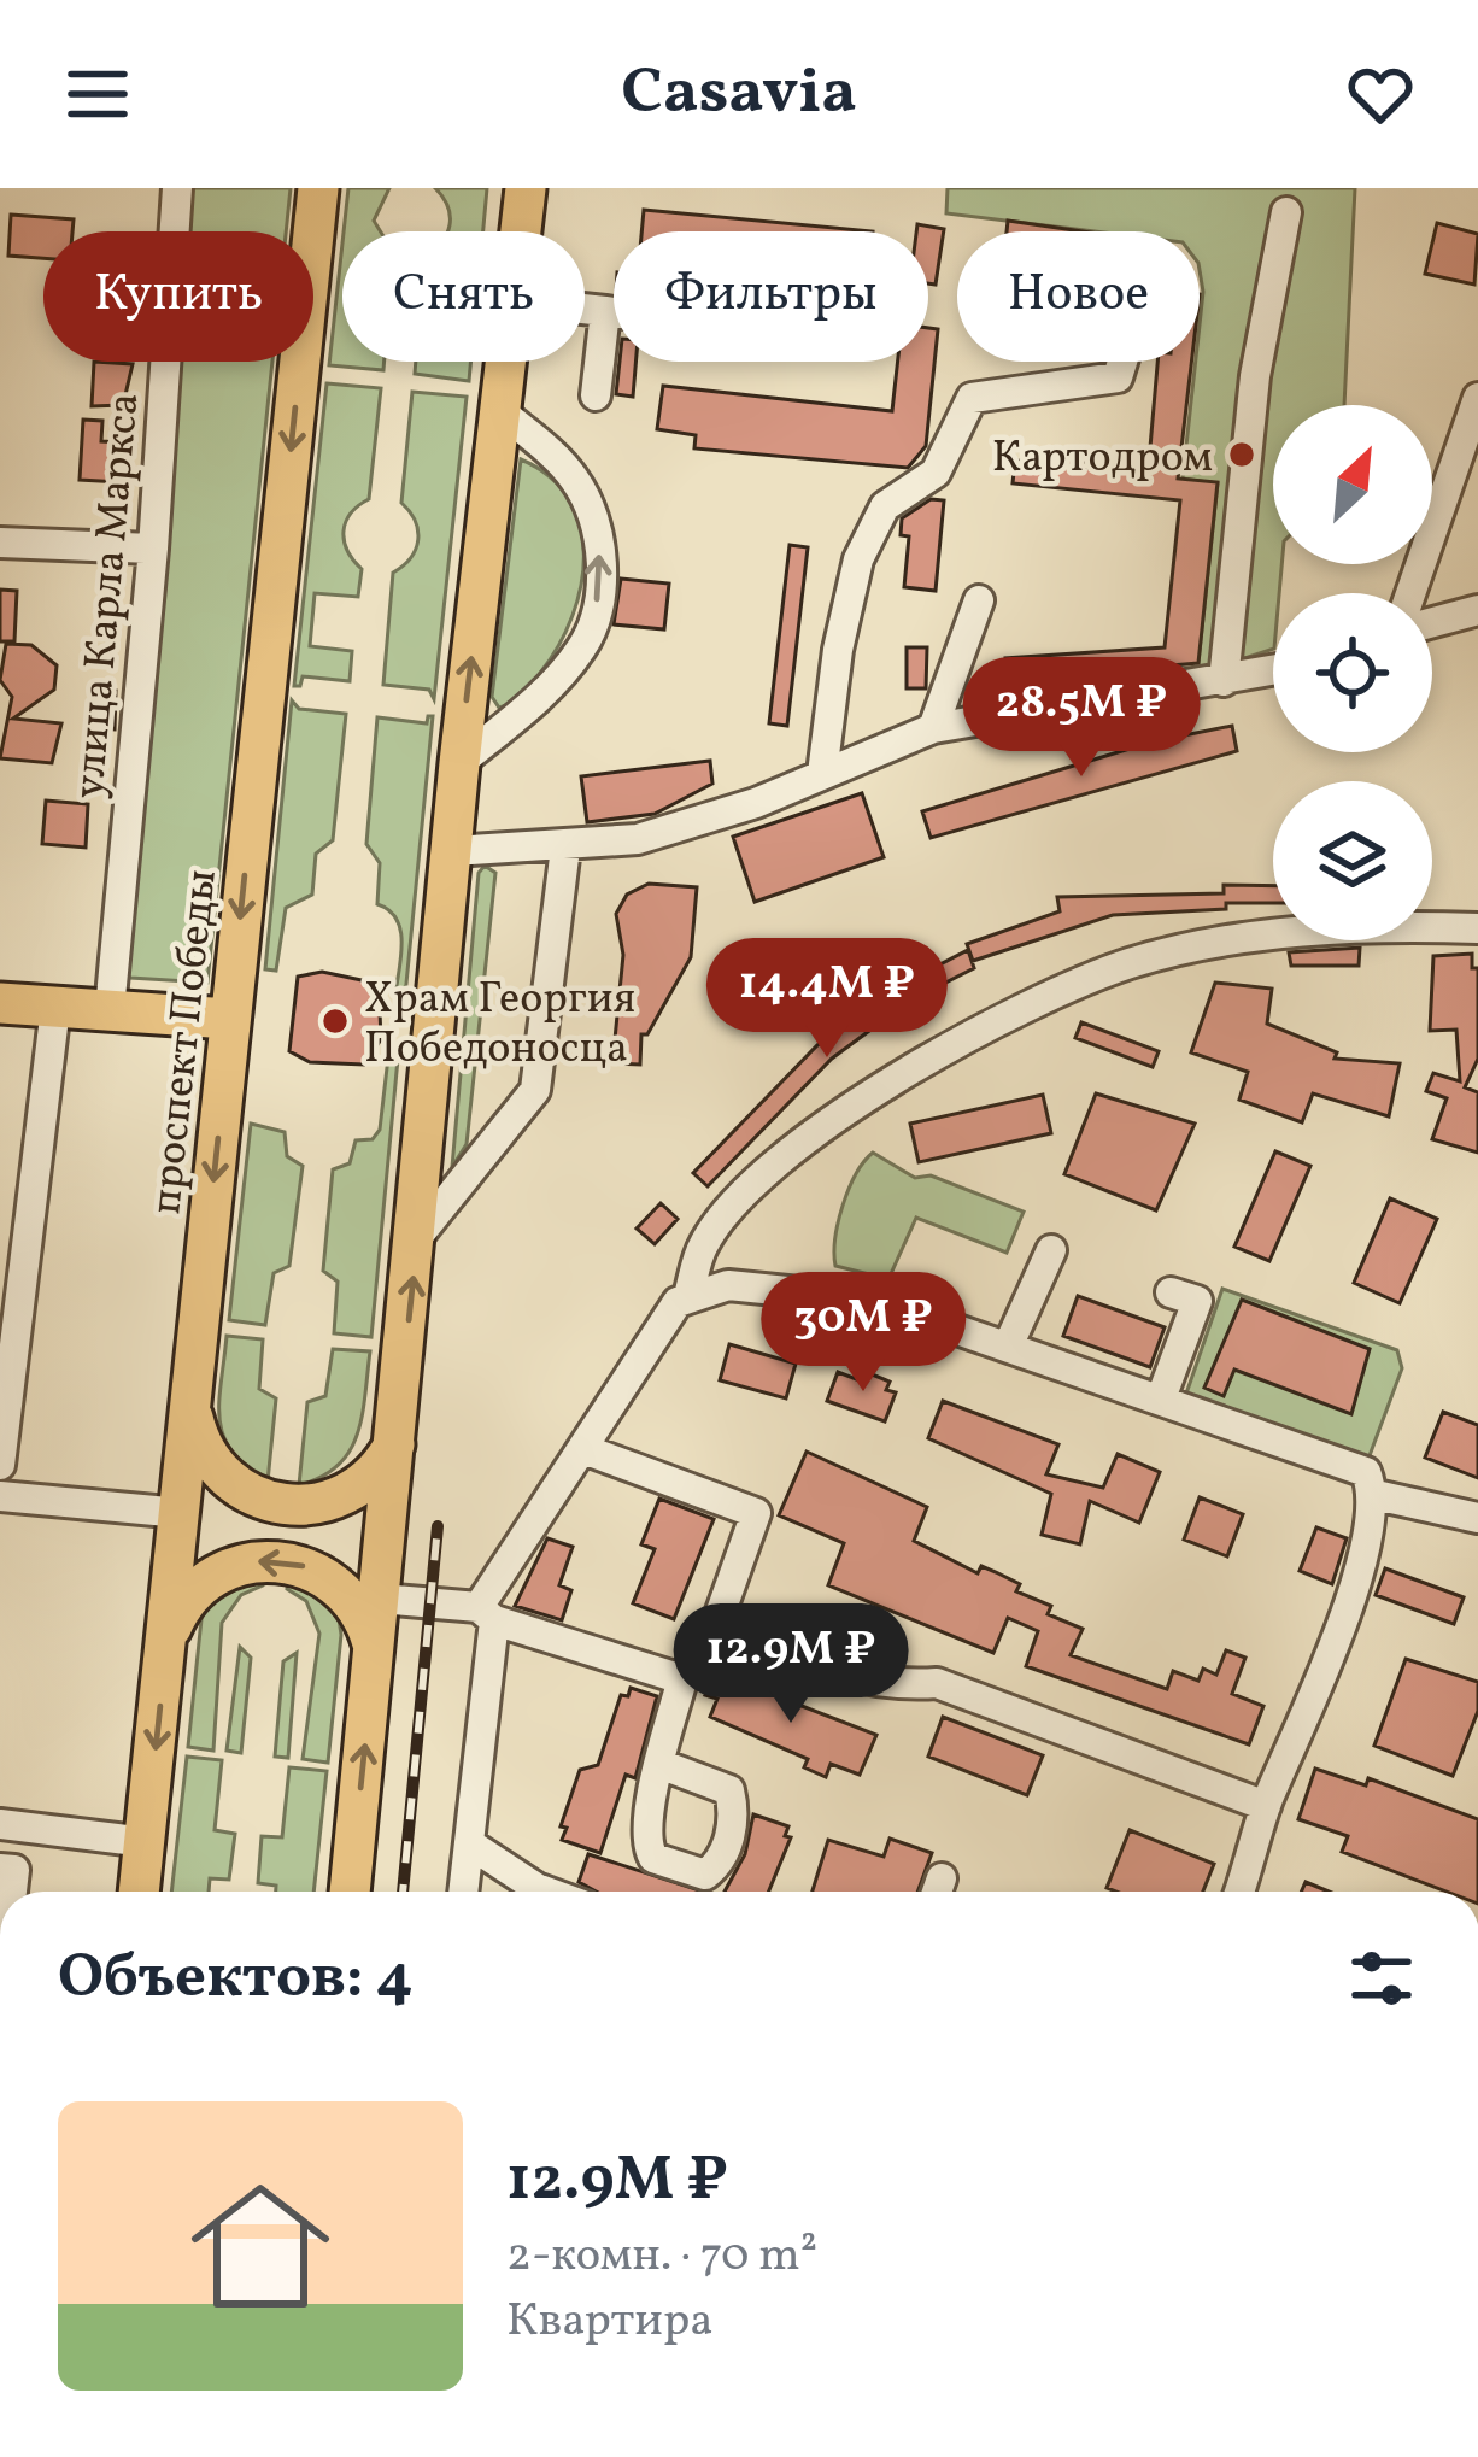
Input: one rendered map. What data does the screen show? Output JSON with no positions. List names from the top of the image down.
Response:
{
  "streets": {
    "main road": ["проспект Победы"],
    "street": ["улица Карла Маркса"]
  },
  "places": ["Картодром", "Храм Георгия Победоносца"],
  "north": "top right",
  "page": {
    "header": "Casavia",
    "chip": [
      "Купить",
      "Снять",
      "Фильтры",
      "Новое"
    ],
    "price": [
      "28.5M ₽",
      "14.4M ₽",
      "30M ₽",
      "12.9M ₽"
    ],
    "heading": "Объектов: 4",
    "list": [
      {
        "name": "12.9M ₽",
        "note": "2-комн. · 70 m² · Квартира"
      }
    ]
  }
}
